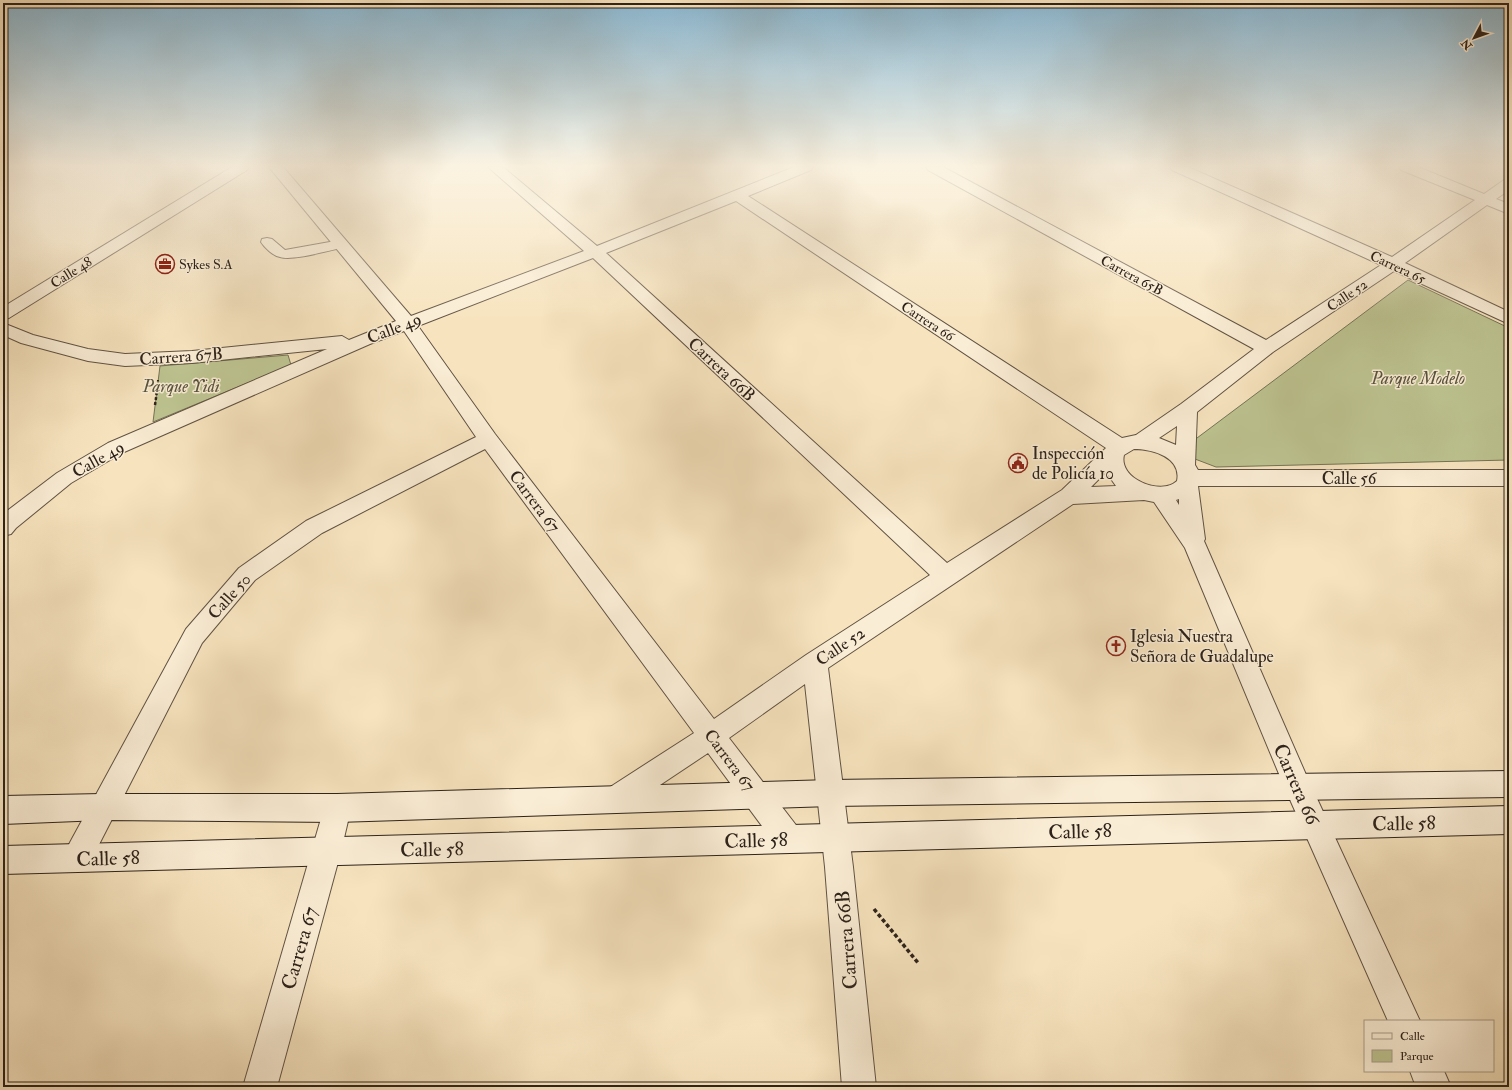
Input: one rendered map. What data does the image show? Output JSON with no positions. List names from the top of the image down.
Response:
{
  "streets": {
    "street": [
      "Carrera 65",
      "Calle 48",
      "Carrera 65B",
      "Calle 52",
      "Carrera 66",
      "Calle 49",
      "Carrera 67B",
      "Carrera 66B",
      "Calle 56",
      "Carrera 67",
      "Calle 50",
      "Calle 58"
    ]
  },
  "crossings": [
    ["Carrera 65", "Calle 52"],
    ["Carrera 65B", "Calle 52"],
    ["Calle 52", "Carrera 66"],
    ["Calle 52", "Carrera 66B"],
    ["Calle 52", "Calle 56"],
    ["Calle 52", "Carrera 67"],
    ["Carrera 66", "Calle 56"],
    ["Carrera 66", "Calle 58"],
    ["Calle 49", "Carrera 67B"],
    ["Calle 49", "Carrera 66B"],
    ["Calle 49", "Carrera 67"],
    ["Carrera 66B", "Calle 58"],
    ["Carrera 67", "Calle 50"],
    ["Carrera 67", "Calle 58"],
    ["Calle 50", "Calle 58"]
  ],
  "parks": ["Parque Modelo", "Parque Yidi"],
  "places": {
    "office": ["Sykes S.A"],
    "public building": ["Inspección de Policía 10"],
    "church": ["Iglesia Nuestra Señora de Guadalupe"]
  },
  "legend": ["Calle", "Parque"],
  "north": "bottom left"
}
